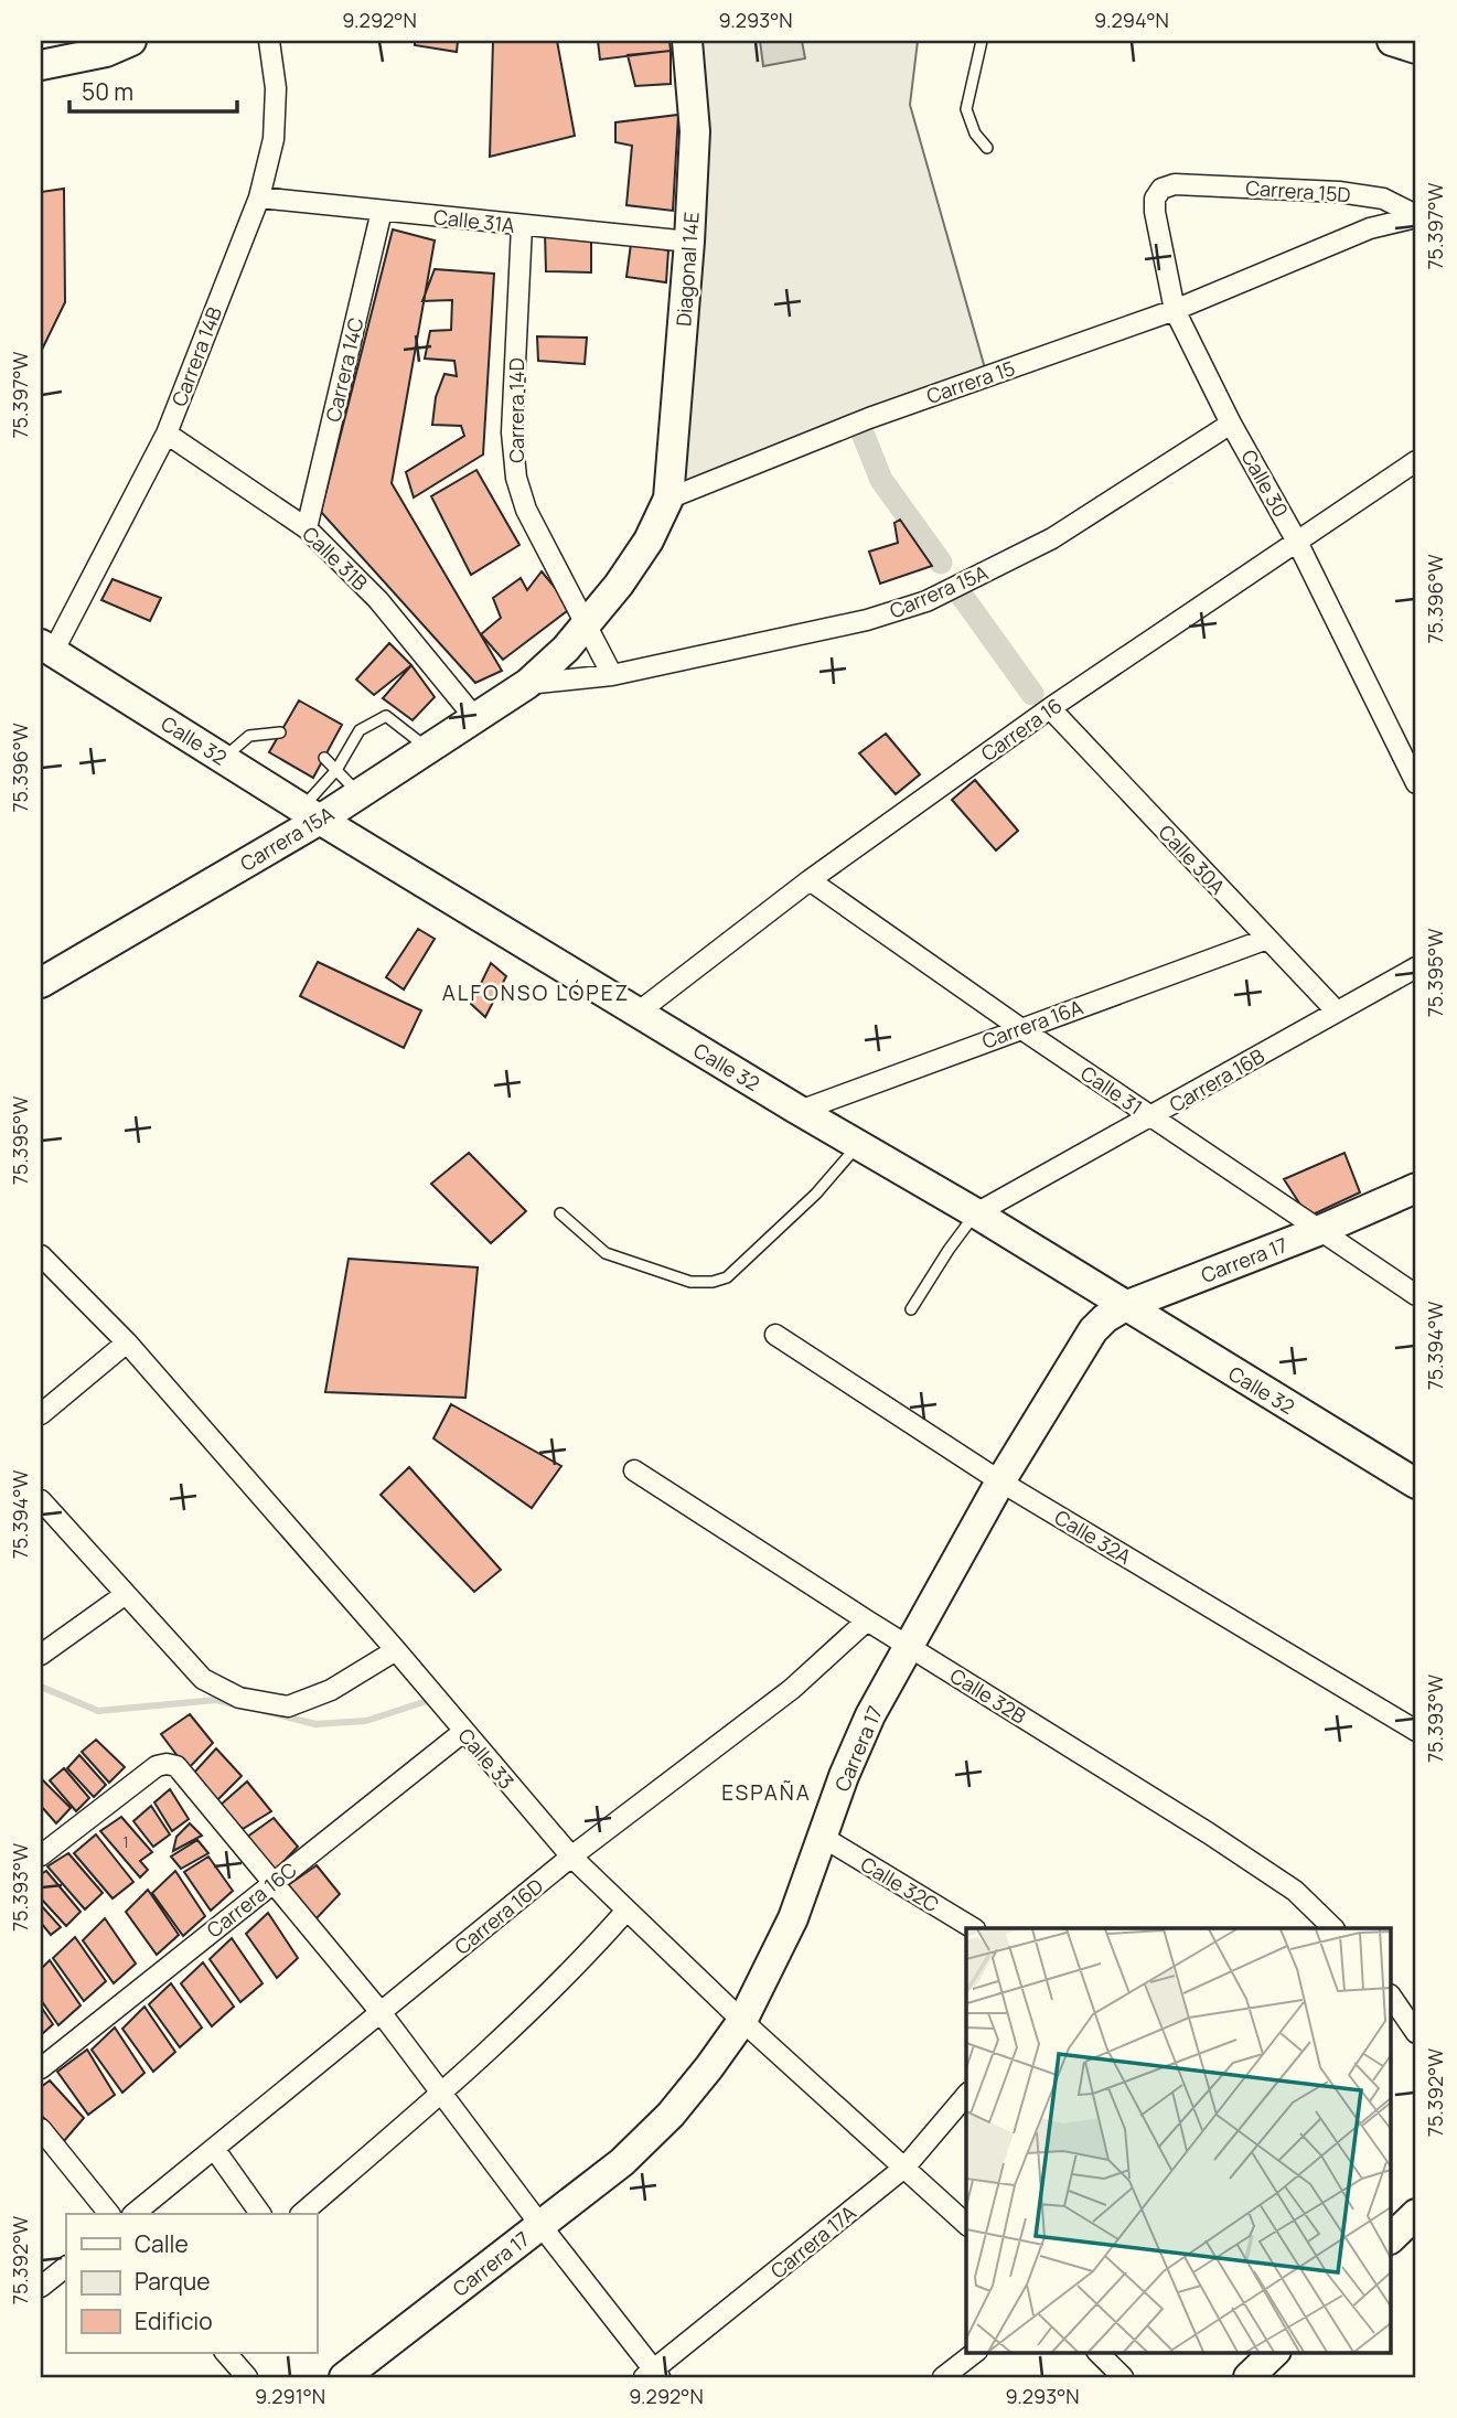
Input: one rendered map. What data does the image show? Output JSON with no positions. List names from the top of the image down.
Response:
{
  "streets": {
    "street": [
      "Carrera 15D",
      "Calle 31A",
      "Diagonal 14E",
      "Carrera 14B",
      "Carrera 14C",
      "Carrera 15",
      "Carrera 14D",
      "Calle 30",
      "Calle 31B",
      "Carrera 15A",
      "Carrera 16",
      "Calle 32",
      "Calle 30A",
      "Carrera 16A",
      "Carrera 16B",
      "Calle 31",
      "Carrera 17",
      "Calle 32A",
      "Calle 32B",
      "Calle 33",
      "Calle 32C",
      "Carrera 16C",
      "Carrera 16D",
      "Carrera 17A"
    ]
  },
  "crossings": [
    ["Carrera 15D", "Carrera 15"],
    ["Carrera 15D", "Calle 30"],
    ["Calle 31A", "Diagonal 14E"],
    ["Calle 31A", "Carrera 14B"],
    ["Calle 31A", "Carrera 14C"],
    ["Calle 31A", "Carrera 14D"],
    ["Diagonal 14E", "Carrera 15"],
    ["Carrera 14B", "Calle 31B"],
    ["Carrera 14B", "Calle 32"],
    ["Carrera 14C", "Calle 31B"],
    ["Carrera 15", "Calle 30"],
    ["Carrera 14D", "Carrera 15A"],
    ["Calle 30", "Carrera 15A"],
    ["Calle 30", "Carrera 16"],
    ["Calle 31B", "Carrera 15A"],
    ["Carrera 15A", "Calle 32"],
    ["Carrera 16", "Calle 32"],
    ["Carrera 16", "Calle 30A"],
    ["Carrera 16", "Calle 31"],
    ["Calle 32", "Carrera 16A"],
    ["Calle 32", "Carrera 16B"],
    ["Calle 32", "Carrera 17"],
    ["Calle 30A", "Carrera 16A"],
    ["Calle 30A", "Carrera 16B"],
    ["Carrera 16A", "Calle 31"],
    ["Carrera 16B", "Calle 31"],
    ["Calle 31", "Carrera 17"],
    ["Carrera 17", "Calle 32A"],
    ["Carrera 17", "Calle 32B"],
    ["Carrera 17", "Calle 33"],
    ["Carrera 17", "Calle 32C"],
    ["Calle 32B", "Carrera 16D"],
    ["Calle 33", "Carrera 16C"],
    ["Calle 33", "Carrera 16D"],
    ["Calle 33", "Carrera 17A"]
  ],
  "districts": ["ALFONSO LÓPEZ", "ESPAÑA"],
  "house_numbers": ["1"],
  "legend": ["Calle", "Parque", "Edificio"],
  "scale_bar": "50 m",
  "coordinates": [
    "9.292°N",
    "9.293°N",
    "9.294°N",
    "75.397°W",
    "75.396°W",
    "75.395°W",
    "75.394°W",
    "75.393°W",
    "75.392°W",
    "9.291°N"
  ]
}
